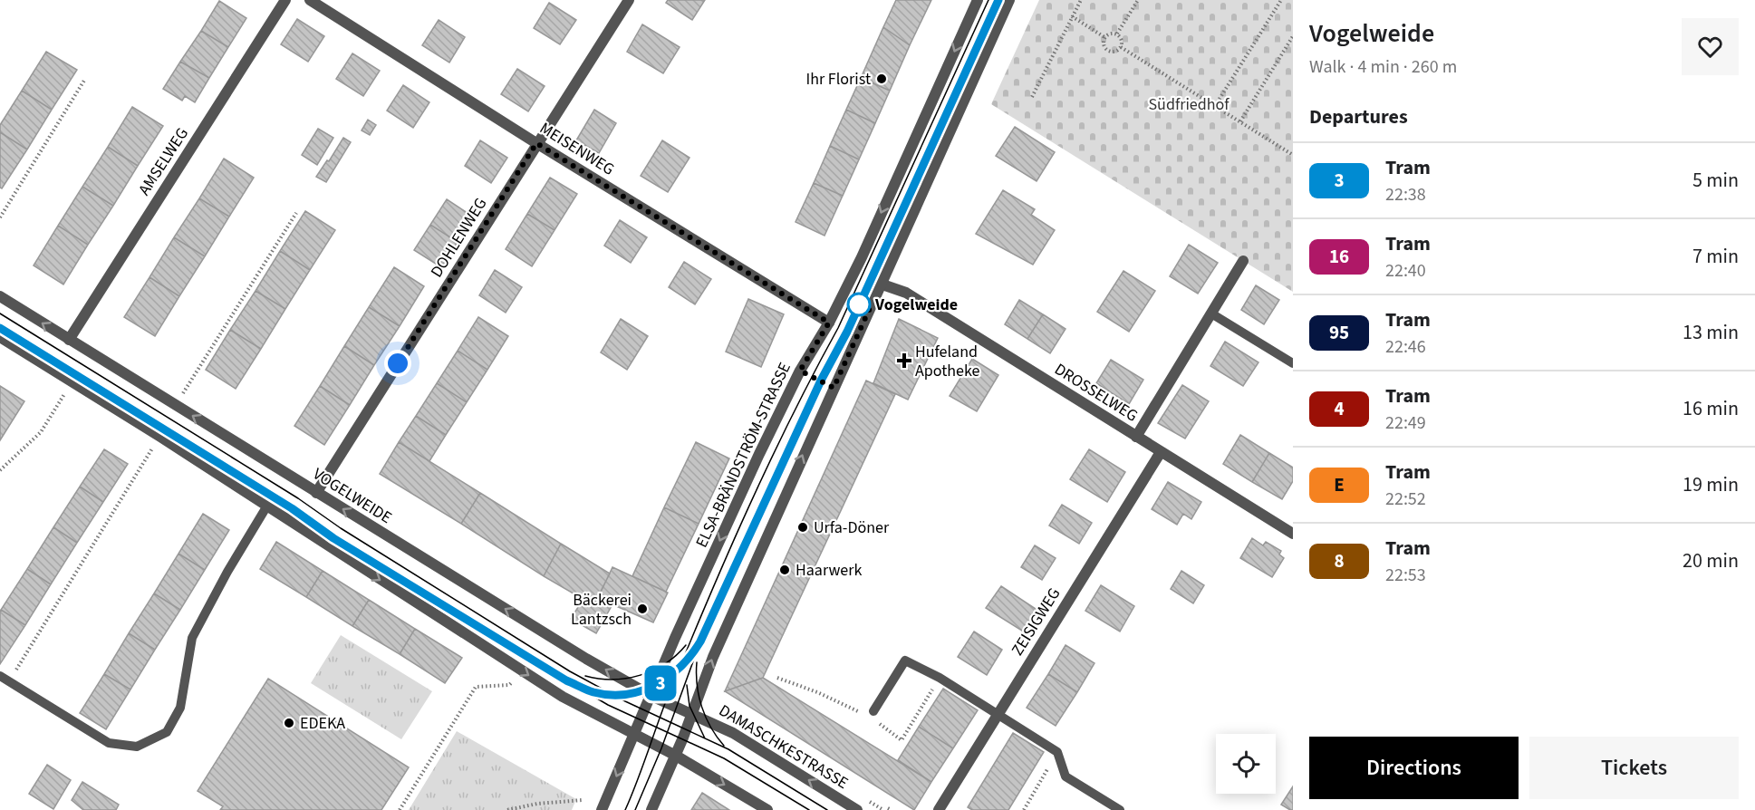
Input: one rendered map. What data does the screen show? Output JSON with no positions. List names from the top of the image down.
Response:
{
  "streets": {
    "street": [
      "MEISENWEG",
      "AMSELWEG",
      "DOHLENWEG",
      "DROSSELWEG",
      "ELSA-BRÄNDSTRÖM-STRASSE",
      "VOGELWEIDE",
      "ZEISIGWEG",
      "DAMASCHKESTRASSE"
    ]
  },
  "crossings": [
    ["MEISENWEG", "DOHLENWEG"],
    ["MEISENWEG", "ELSA-BRÄNDSTRÖM-STRASSE"],
    ["AMSELWEG", "VOGELWEIDE"],
    ["DOHLENWEG", "VOGELWEIDE"],
    ["DROSSELWEG", "ZEISIGWEG"],
    ["ELSA-BRÄNDSTRÖM-STRASSE", "VOGELWEIDE"],
    ["VOGELWEIDE", "DAMASCHKESTRASSE"]
  ],
  "parks": ["Südfriedhof"],
  "places": {
    "other": [
      "Ihr Florist",
      "Vogelweide",
      "Urfa-Döner",
      "Haarwerk",
      "Bäckerei Lantzsch",
      "EDEKA"
    ],
    "health": ["Hufeland Apotheke"]
  },
  "lines": ["tram line 3"],
  "page": {
    "on_map": "3",
    "heading": [
      ["Vogelweide", "Walk · 4 min · 260 m"],
      "Departures"
    ],
    "list": [
      {
        "mark": "3",
        "name": "Tram",
        "note": "22:38",
        "value": "5 min"
      },
      {
        "mark": "16",
        "name": "Tram",
        "note": "22:40",
        "value": "7 min"
      },
      {
        "mark": "95",
        "name": "Tram",
        "note": "22:46",
        "value": "13 min"
      },
      {
        "mark": "4",
        "name": "Tram",
        "note": "22:49",
        "value": "16 min"
      },
      {
        "mark": "E",
        "name": "Tram",
        "note": "22:52",
        "value": "19 min"
      },
      {
        "mark": "8",
        "name": "Tram",
        "note": "22:53",
        "value": "20 min"
      }
    ],
    "buttons": ["Directions", "Tickets"]
  }
}
